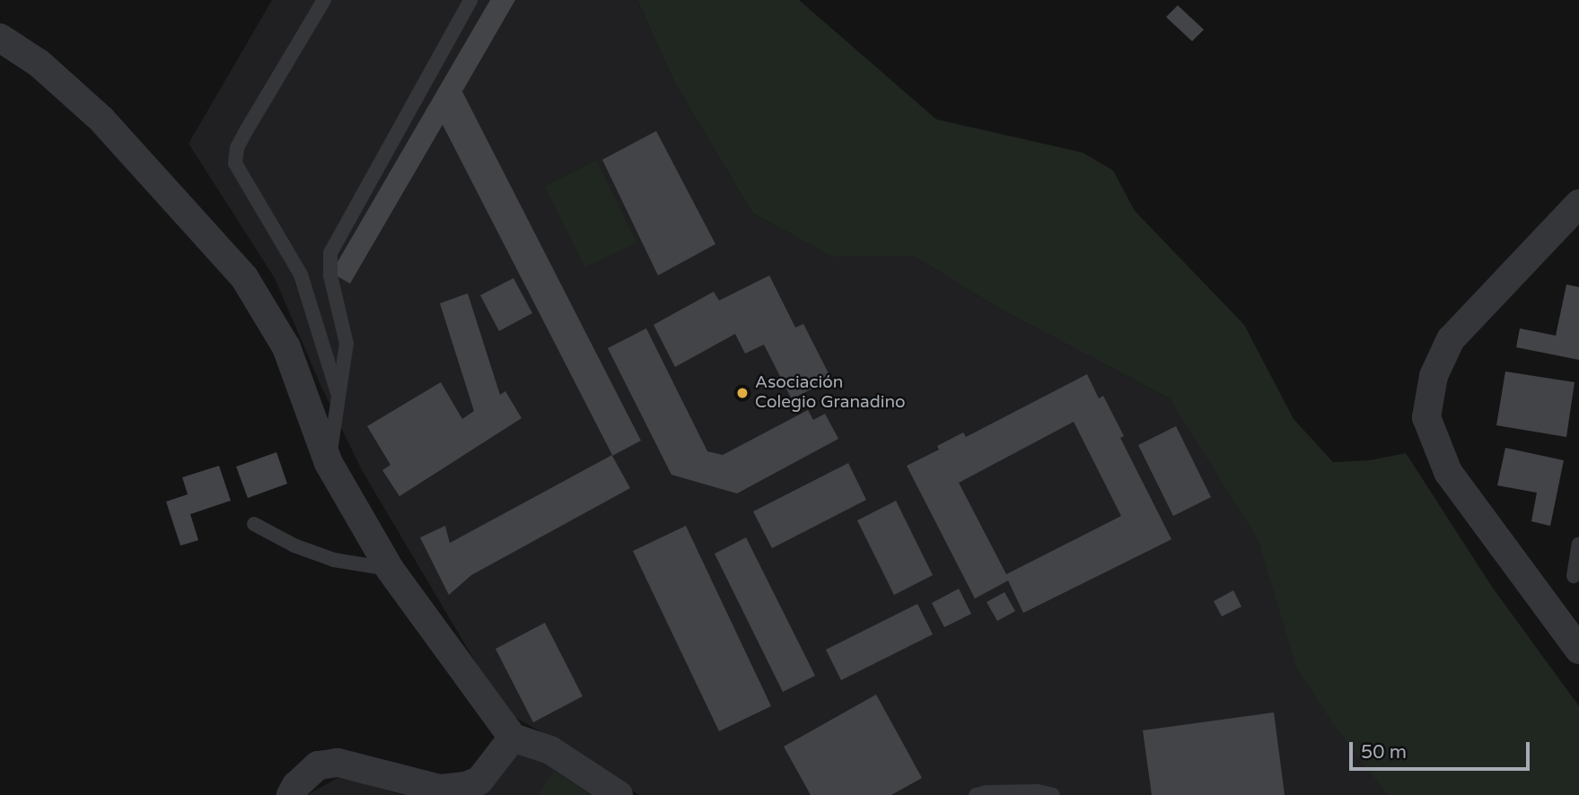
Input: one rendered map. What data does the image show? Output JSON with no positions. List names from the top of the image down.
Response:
{
  "places": ["Asociación Colegio Granadino"],
  "scale_bar": "50 m"
}
